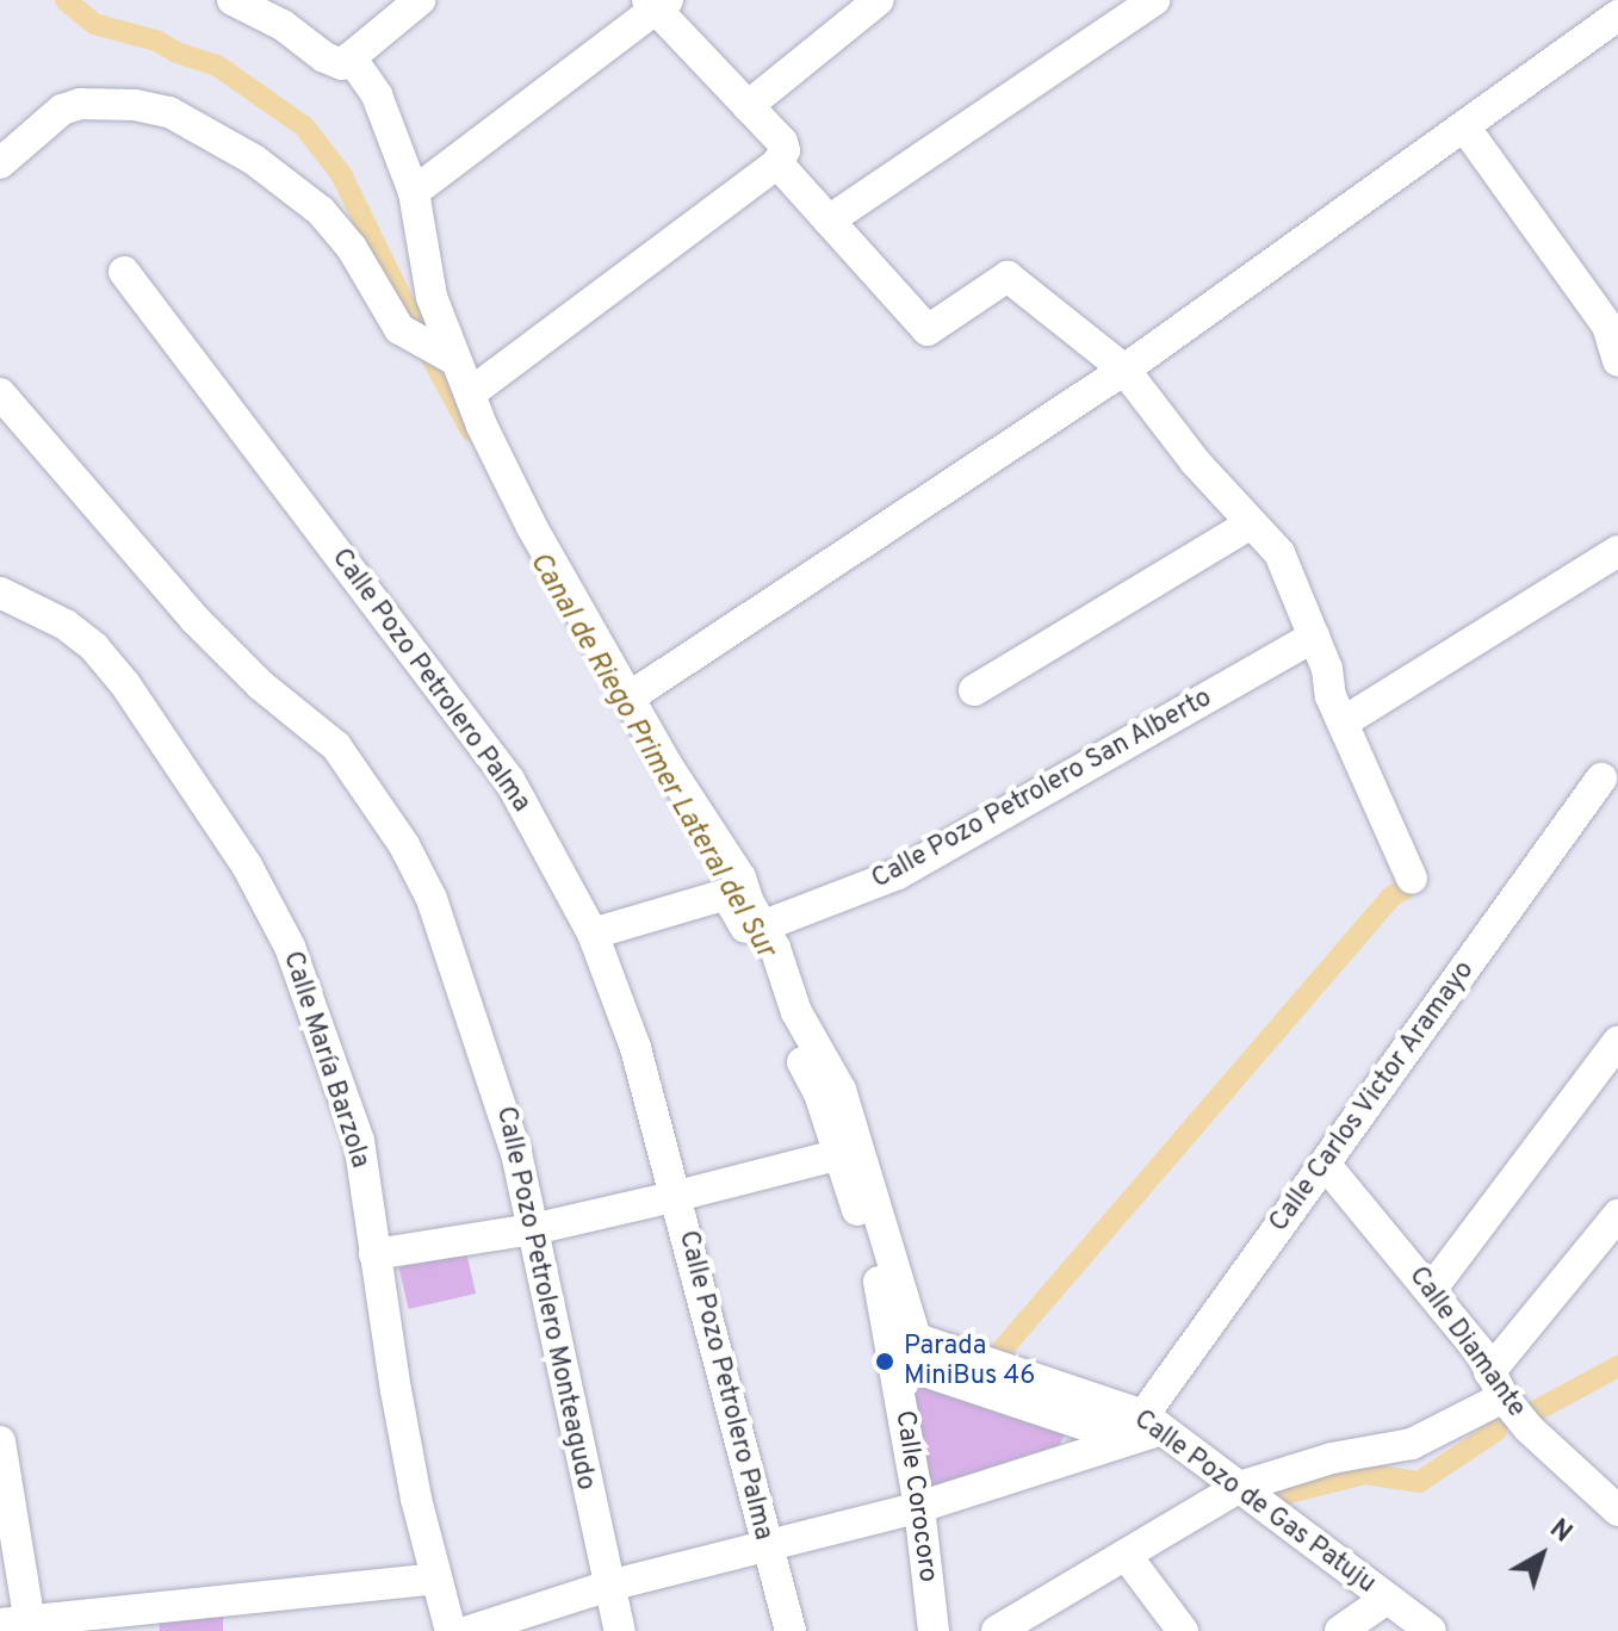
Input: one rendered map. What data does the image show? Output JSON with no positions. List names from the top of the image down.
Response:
{
  "streets": {
    "street": [
      "Calle Pozo Petrolero Palma",
      "Calle Pozo Petrolero San Alberto",
      "Calle María Barzola",
      "Calle Carlos Victor Aramayo",
      "Calle Pozo Petrolero Monteagudo",
      "Calle Diamante",
      "Calle Corocoro",
      "Calle Pozo de Gas Patuju"
    ]
  },
  "crossings": [
    ["Calle Carlos Victor Aramayo", "Calle Diamante"],
    ["Calle Carlos Victor Aramayo", "Calle Pozo de Gas Patuju"],
    ["Calle Corocoro", "Calle Pozo de Gas Patuju"]
  ],
  "water": ["Canal de Riego Primer Lateral del Sur"],
  "places": ["Parada MiniBus 46"],
  "north": "top right"
}
